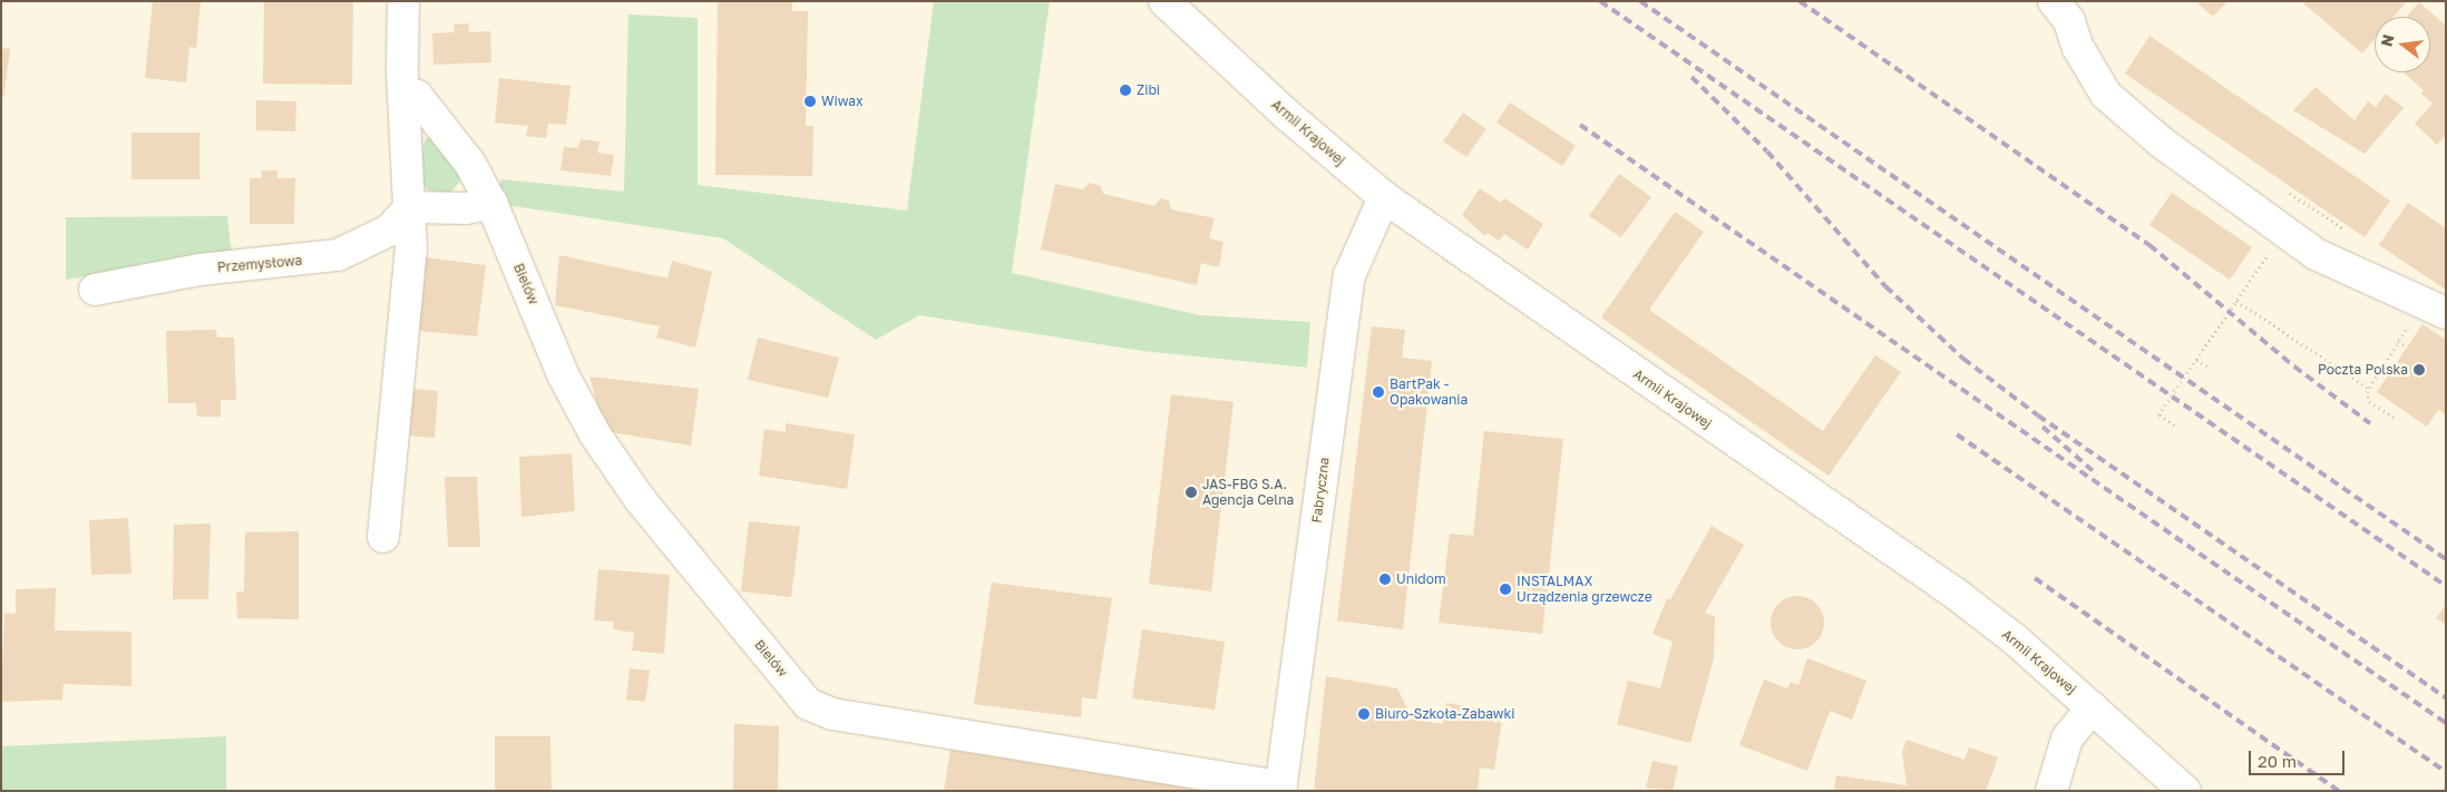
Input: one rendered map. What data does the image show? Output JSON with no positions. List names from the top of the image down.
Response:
{
  "streets": {
    "street": [
      "Armii Krajowej",
      "Przemysłowa",
      "Bielów",
      "Fabryczna"
    ]
  },
  "crossings": [
    ["Armii Krajowej", "Fabryczna"],
    ["Bielów", "Fabryczna"]
  ],
  "places": [
    "Zibi",
    "Wiwax",
    "Poczta Polska",
    "BartPak - Opakowania",
    "JAS-FBG S.A. Agencja Celna",
    "Unidom",
    "INSTALMAX Urządzenia grzewcze",
    "Biuro-Szkoła-Zabawki"
  ],
  "scale_bar": "20 m",
  "north": "left"
}
